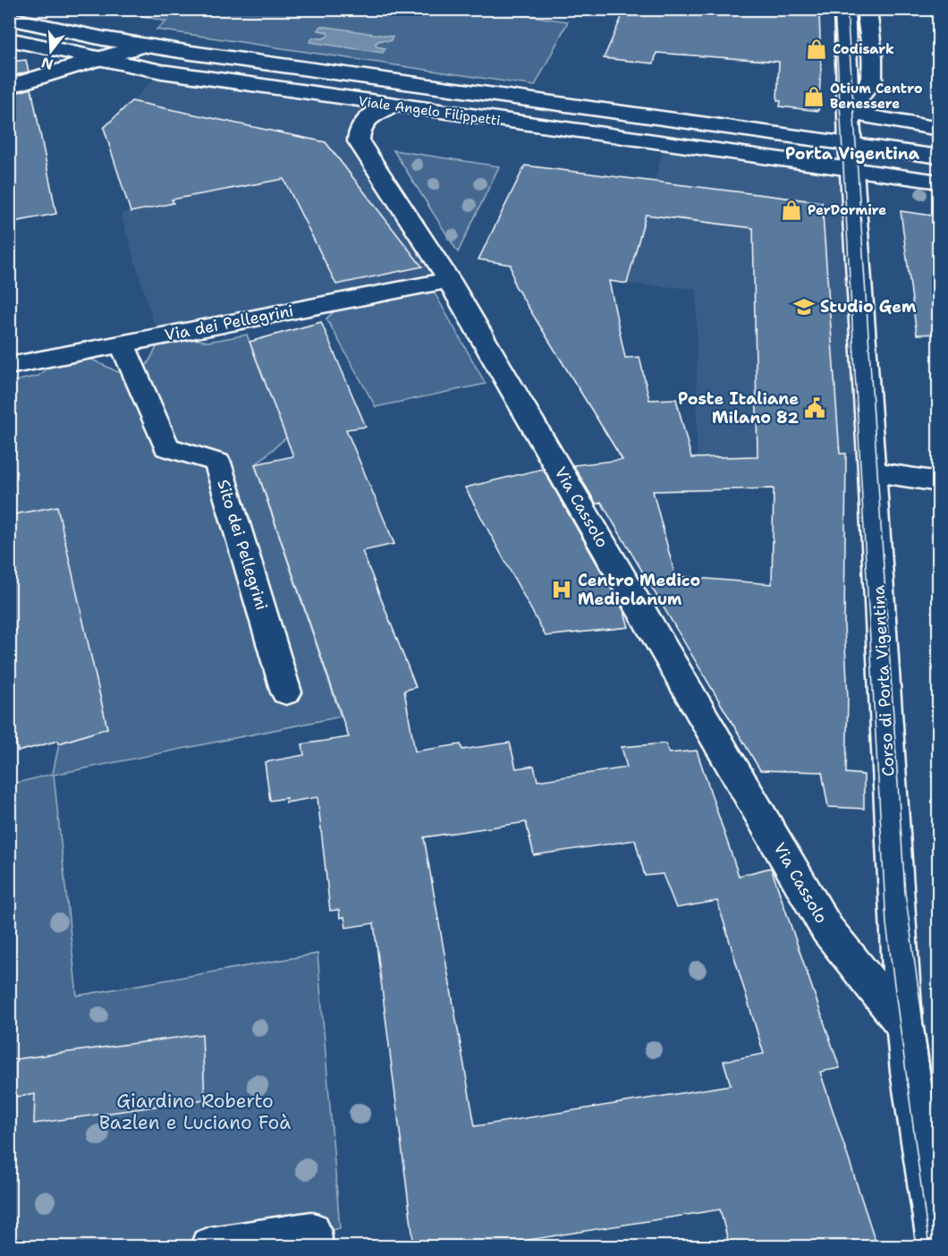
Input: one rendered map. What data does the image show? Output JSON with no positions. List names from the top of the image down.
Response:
{
  "streets": {
    "street": [
      "Viale Angelo Filippetti",
      "Via dei Pellegrini",
      "Via Cassolo",
      "Sito dei Pellegrini",
      "Corso di Porta Vigentina"
    ]
  },
  "crossings": [
    ["Viale Angelo Filippetti", "Via Cassolo"],
    ["Viale Angelo Filippetti", "Corso di Porta Vigentina"],
    ["Via dei Pellegrini", "Via Cassolo"],
    ["Via dei Pellegrini", "Sito dei Pellegrini"],
    ["Via Cassolo", "Corso di Porta Vigentina"]
  ],
  "districts": ["Porta Vigentina"],
  "parks": ["Giardino Roberto Bazlen e Luciano Foà"],
  "places": {
    "shop": ["Codisark", "Otium Centro Benessere", "PerDormire"],
    "school or university": ["Studio Gem"],
    "public building": ["Poste Italiane Milano 82"],
    "hospital": ["Centro Medico Mediolanum"]
  },
  "north": "bottom"
}
